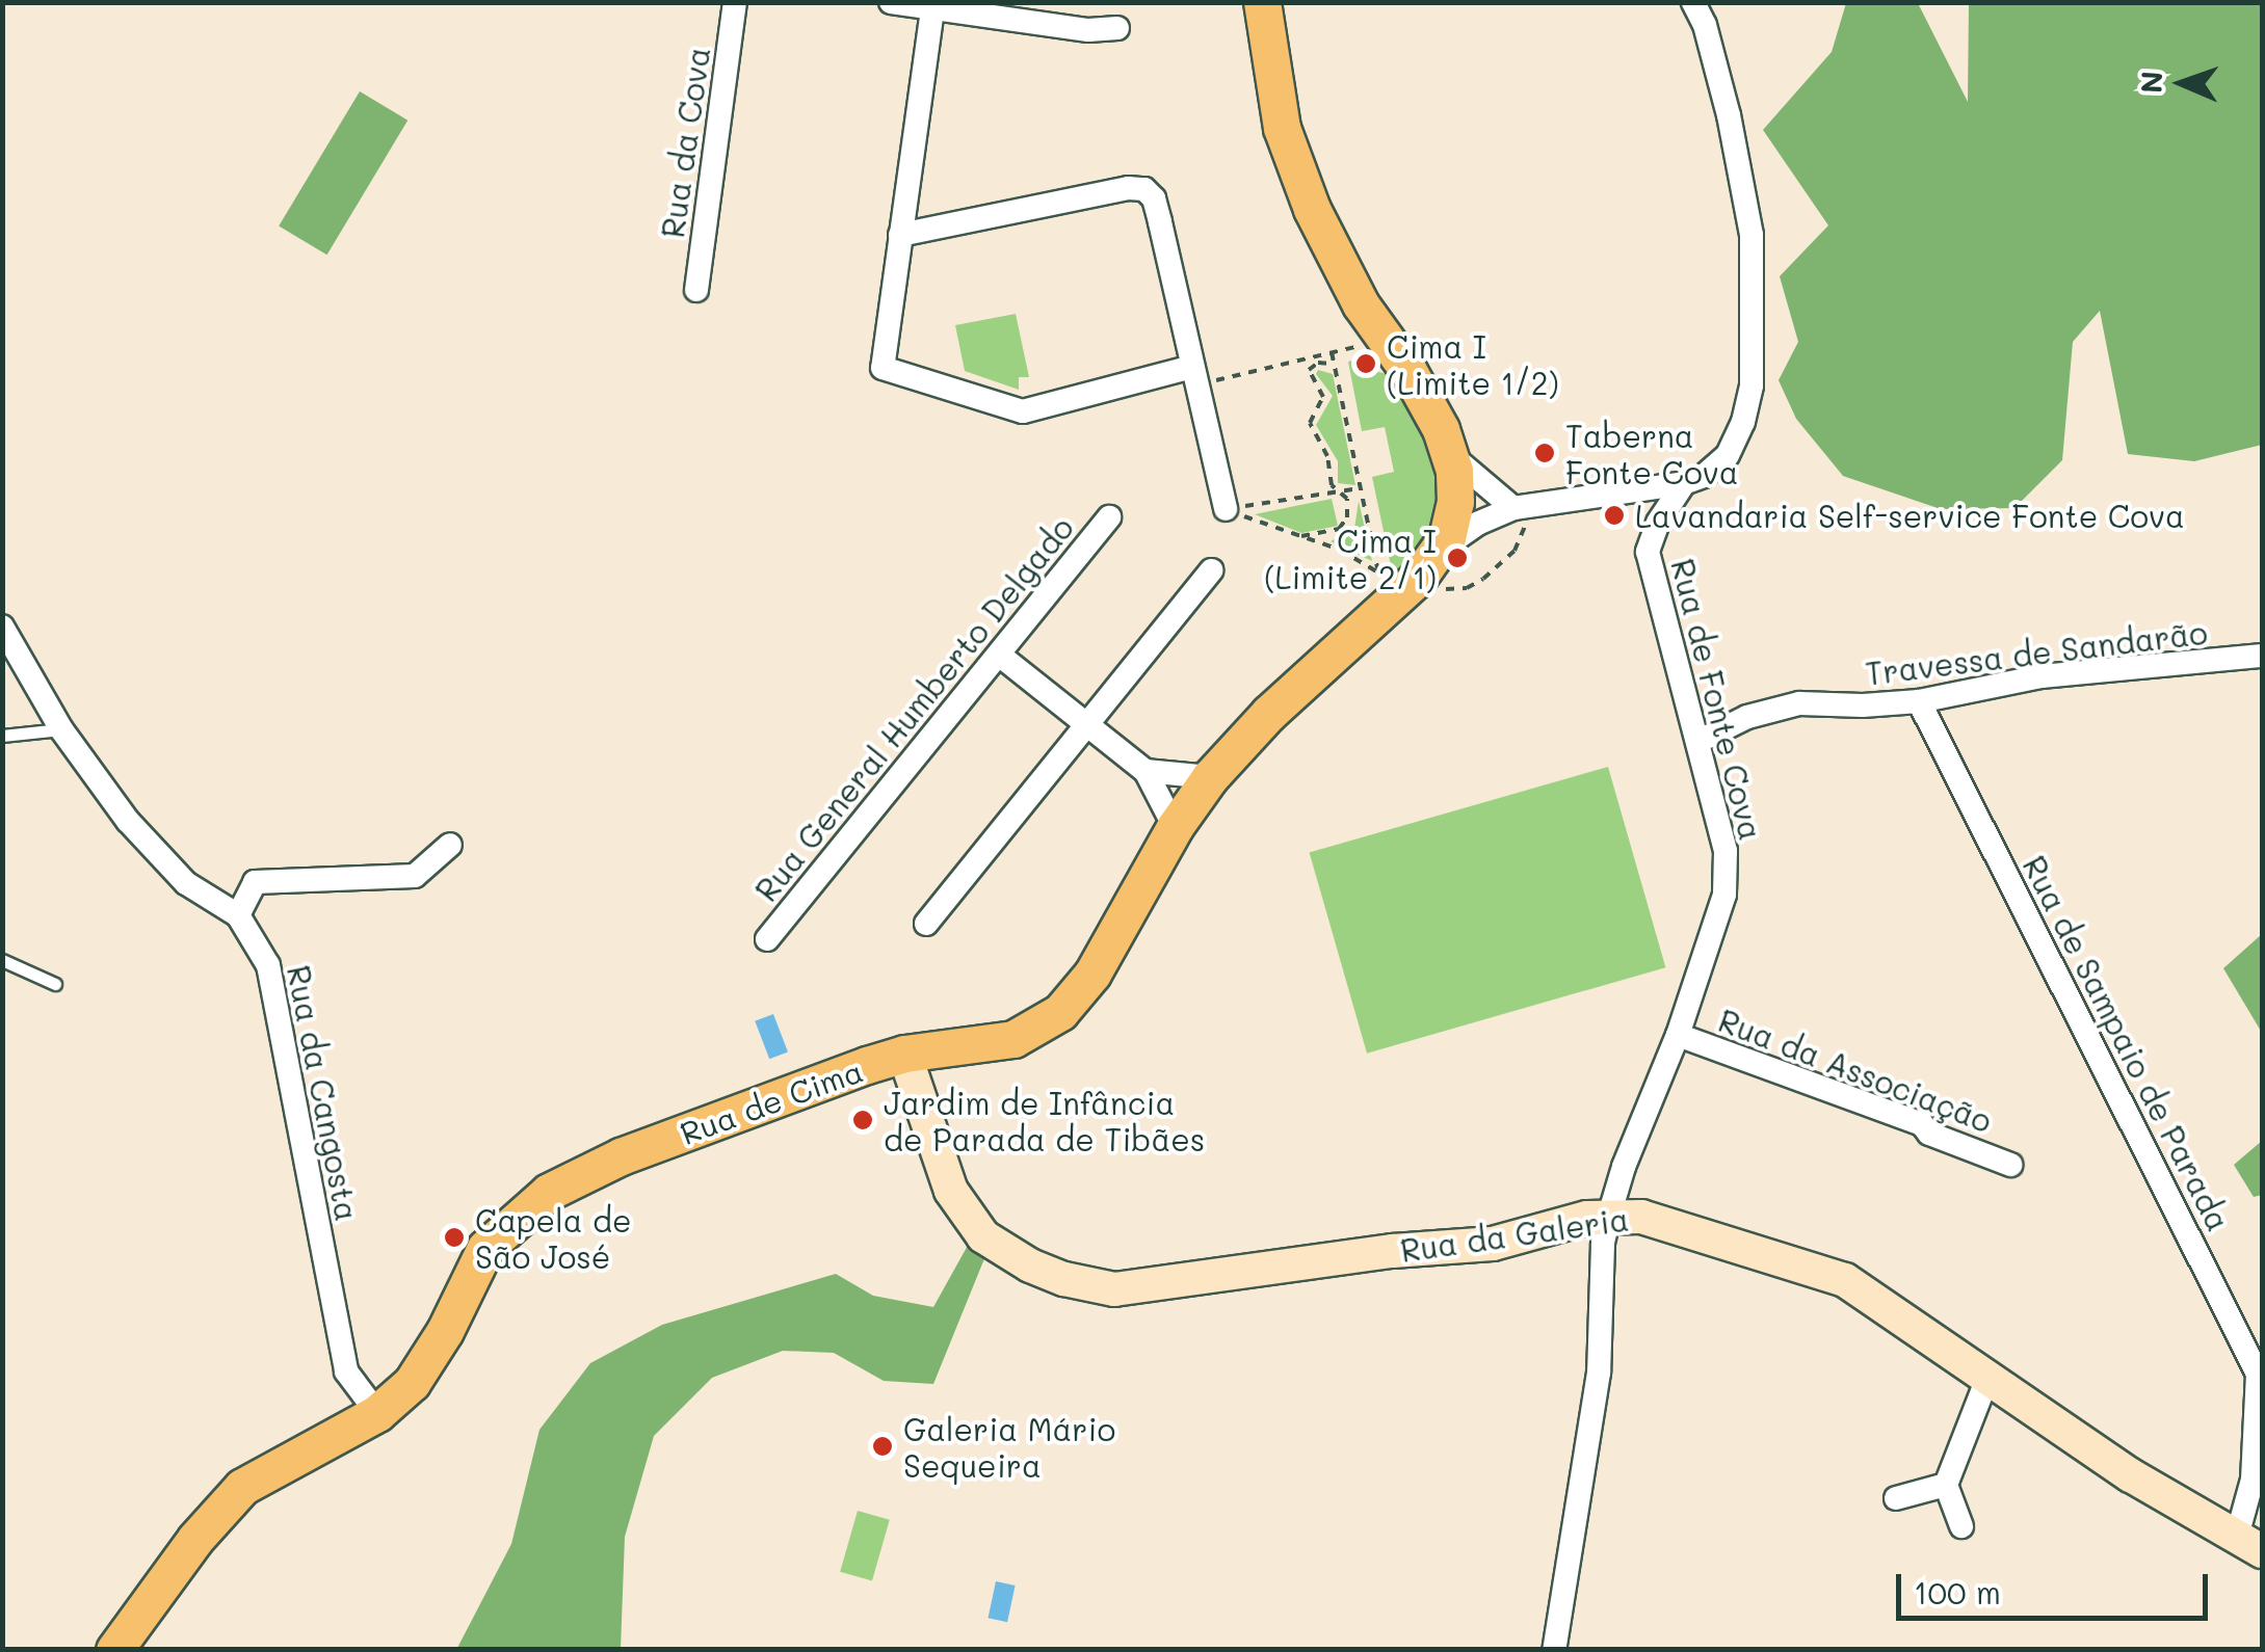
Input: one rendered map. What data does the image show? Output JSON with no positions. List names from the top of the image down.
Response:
{
  "streets": {
    "main road": ["Rua de Cima"],
    "street": [
      "Rua da Cova",
      "Travessa de Sandarão",
      "Rua de Fonte Cova",
      "Rua General Humberto Delgado",
      "Rua de Sampaio de Parada",
      "Rua da Associação",
      "Rua da Cangosta",
      "Rua da Galeria"
    ]
  },
  "crossings": [
    ["Travessa de Sandarão", "Rua de Fonte Cova"],
    ["Travessa de Sandarão", "Rua de Sampaio de Parada"],
    ["Rua de Fonte Cova", "Rua da Associação"],
    ["Rua de Fonte Cova", "Rua da Galeria"],
    ["Rua de Sampaio de Parada", "Rua da Galeria"],
    ["Rua da Cangosta", "Rua de Cima"],
    ["Rua de Cima", "Rua da Galeria"]
  ],
  "places": [
    "Cima I (Limite 1/2)",
    "Taberna Fonte Cova",
    "Lavandaria Self-service Fonte Cova",
    "Cima I (Limite 2/1)",
    "Jardim de Infância de Parada de Tibães",
    "Capela de São José",
    "Galeria Mário Sequeira"
  ],
  "scale_bar": "100 m",
  "north": "left"
}
